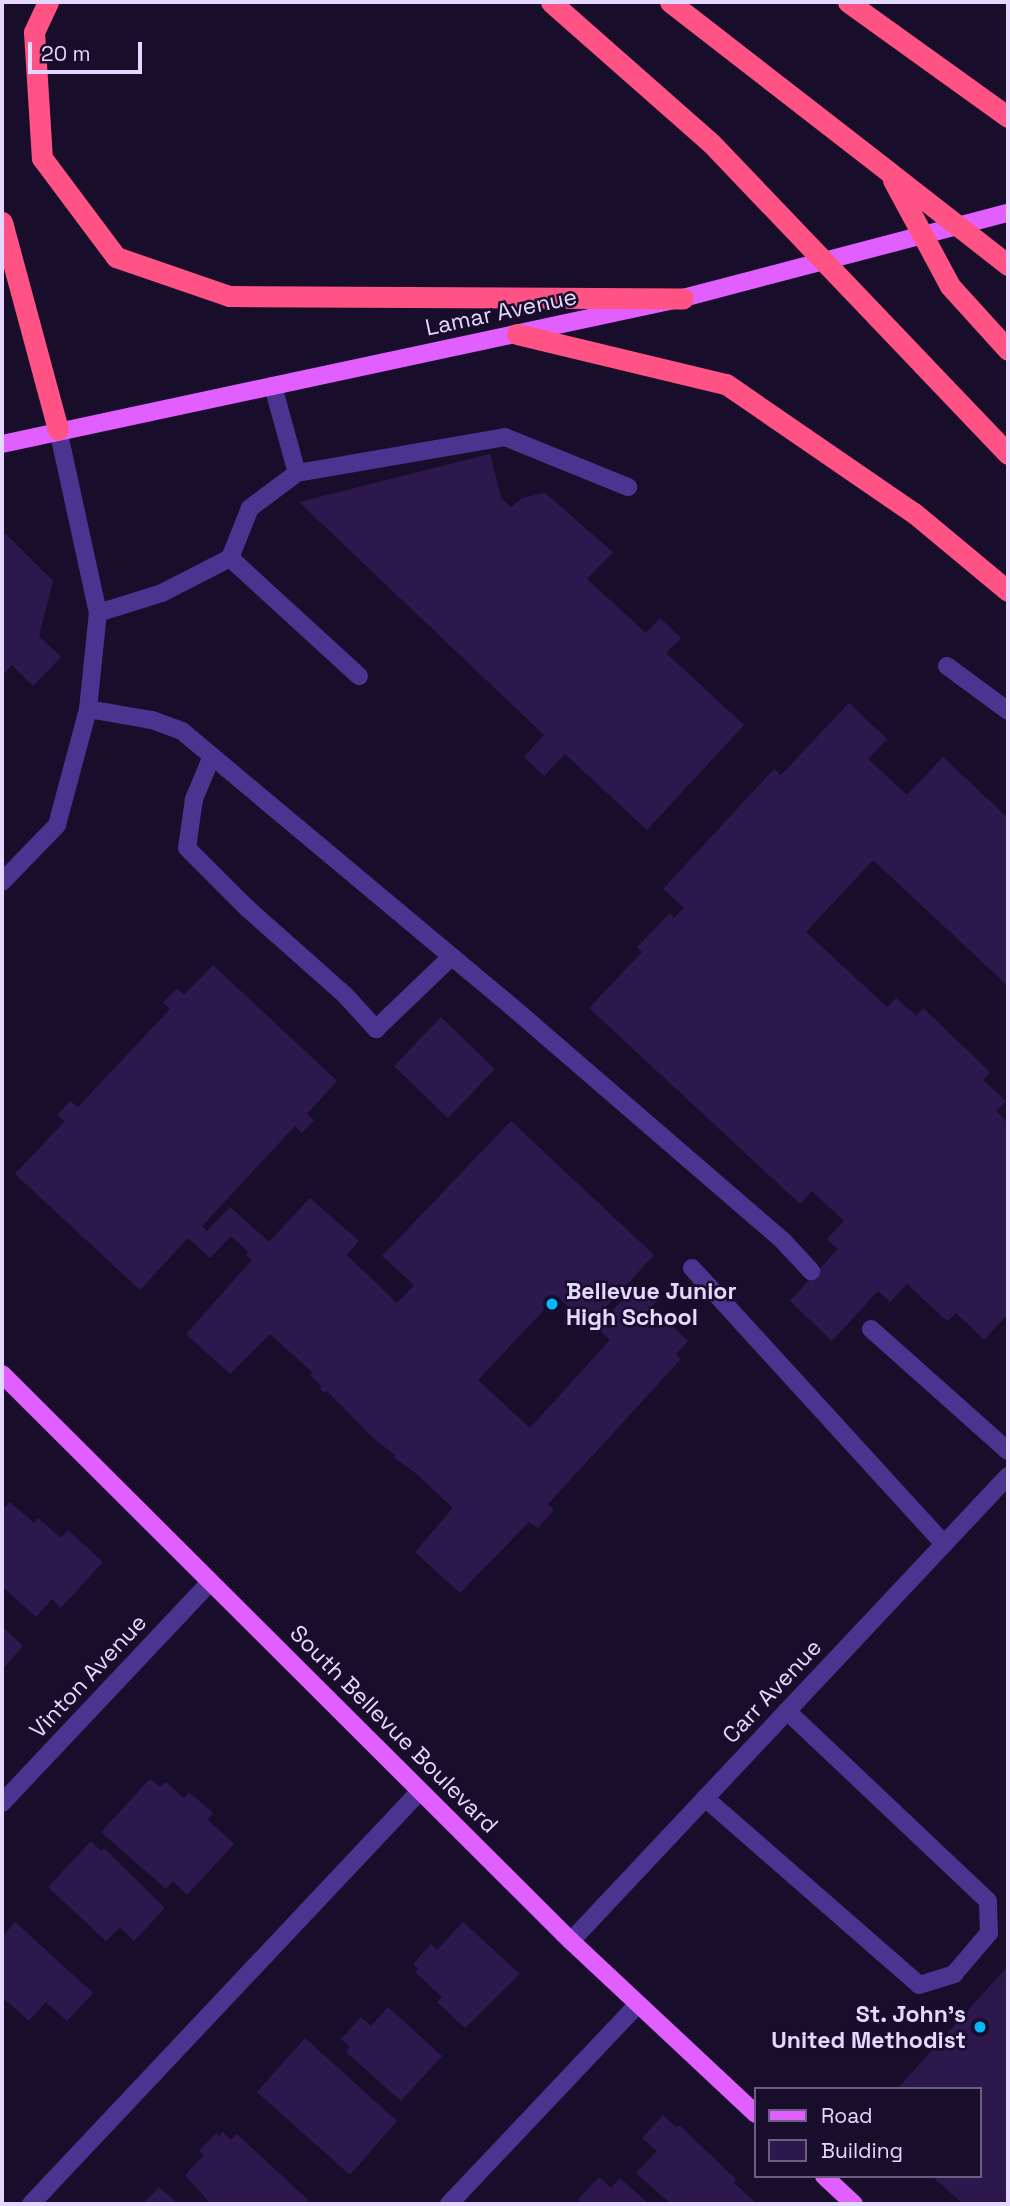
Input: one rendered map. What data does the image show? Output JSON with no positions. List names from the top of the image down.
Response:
{
  "streets": {
    "main road": ["Lamar Avenue", "South Bellevue Boulevard"],
    "street": ["Vinton Avenue", "Carr Avenue"]
  },
  "crossings": [
    ["Vinton Avenue", "South Bellevue Boulevard"],
    ["Carr Avenue", "South Bellevue Boulevard"]
  ],
  "places": ["Bellevue Junior High School", "St. John's United Methodist"],
  "legend": ["Road", "Building"],
  "scale_bar": "20 m"
}
